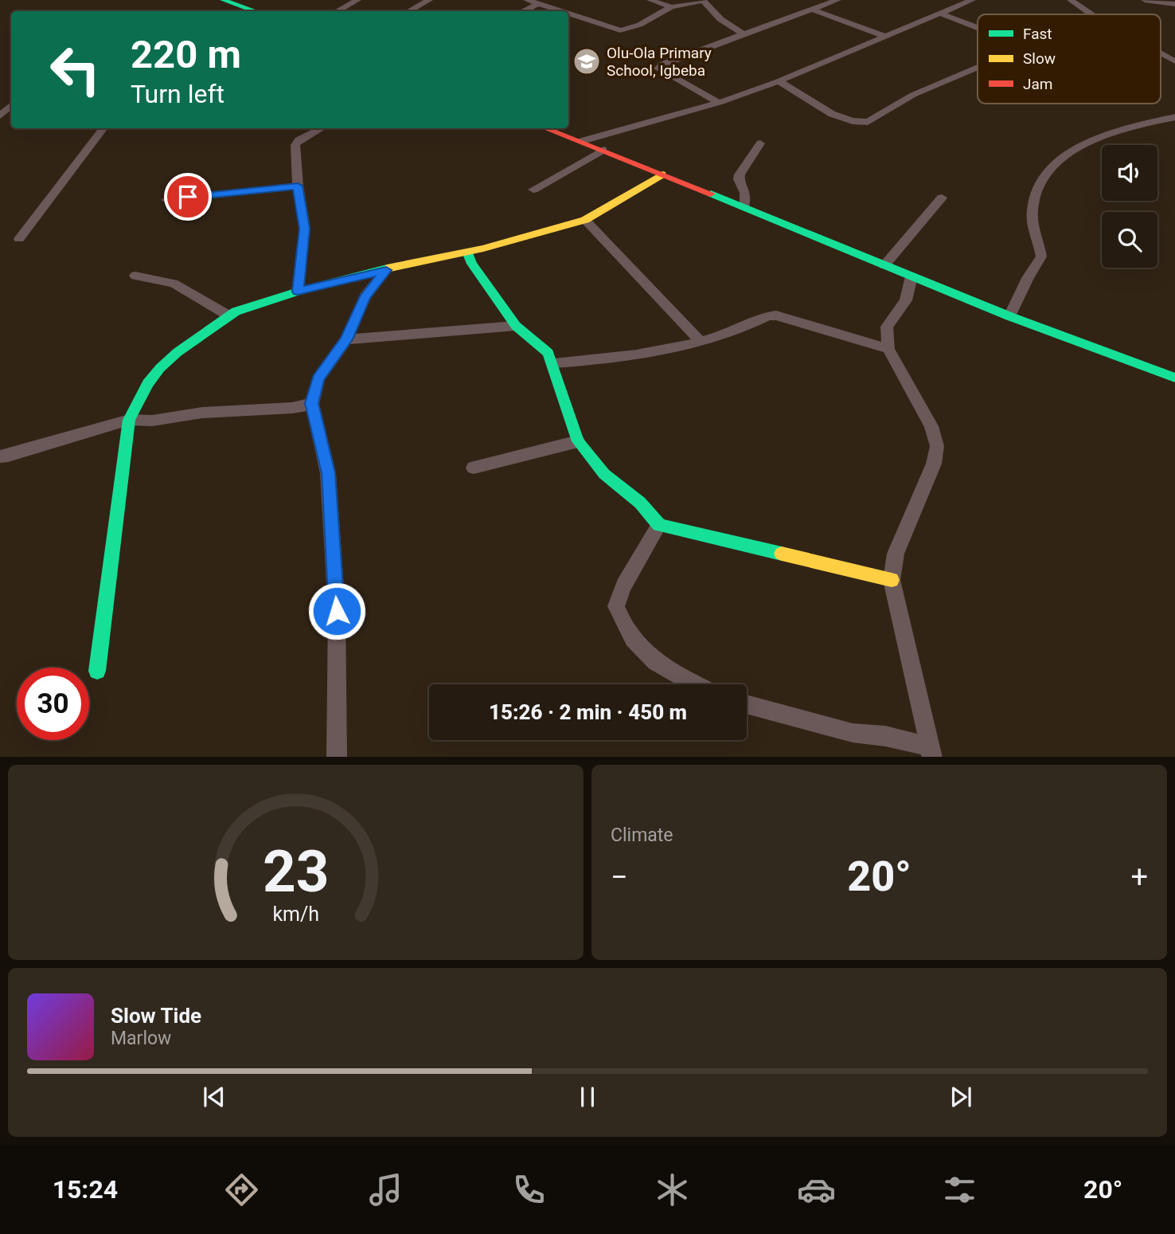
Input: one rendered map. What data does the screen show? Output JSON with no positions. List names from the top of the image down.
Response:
{
  "places": {
    "school or university": ["Olu-Ola Primary School, Igbeba"]
  },
  "legend": ["Fast", "Slow", "Jam"],
  "page": {
    "turn": ["220 m", "Turn left"],
    "limit": "30",
    "trip": "15:26 · 2 min · 450 m",
    "tile": "Climate",
    "heat": ["−", "20°", "+"],
    "song": ["Slow Tide", "Marlow"],
    "tabs": ["15:24", "20°"],
    "gauge": ["23", "km/h"]
  }
}
